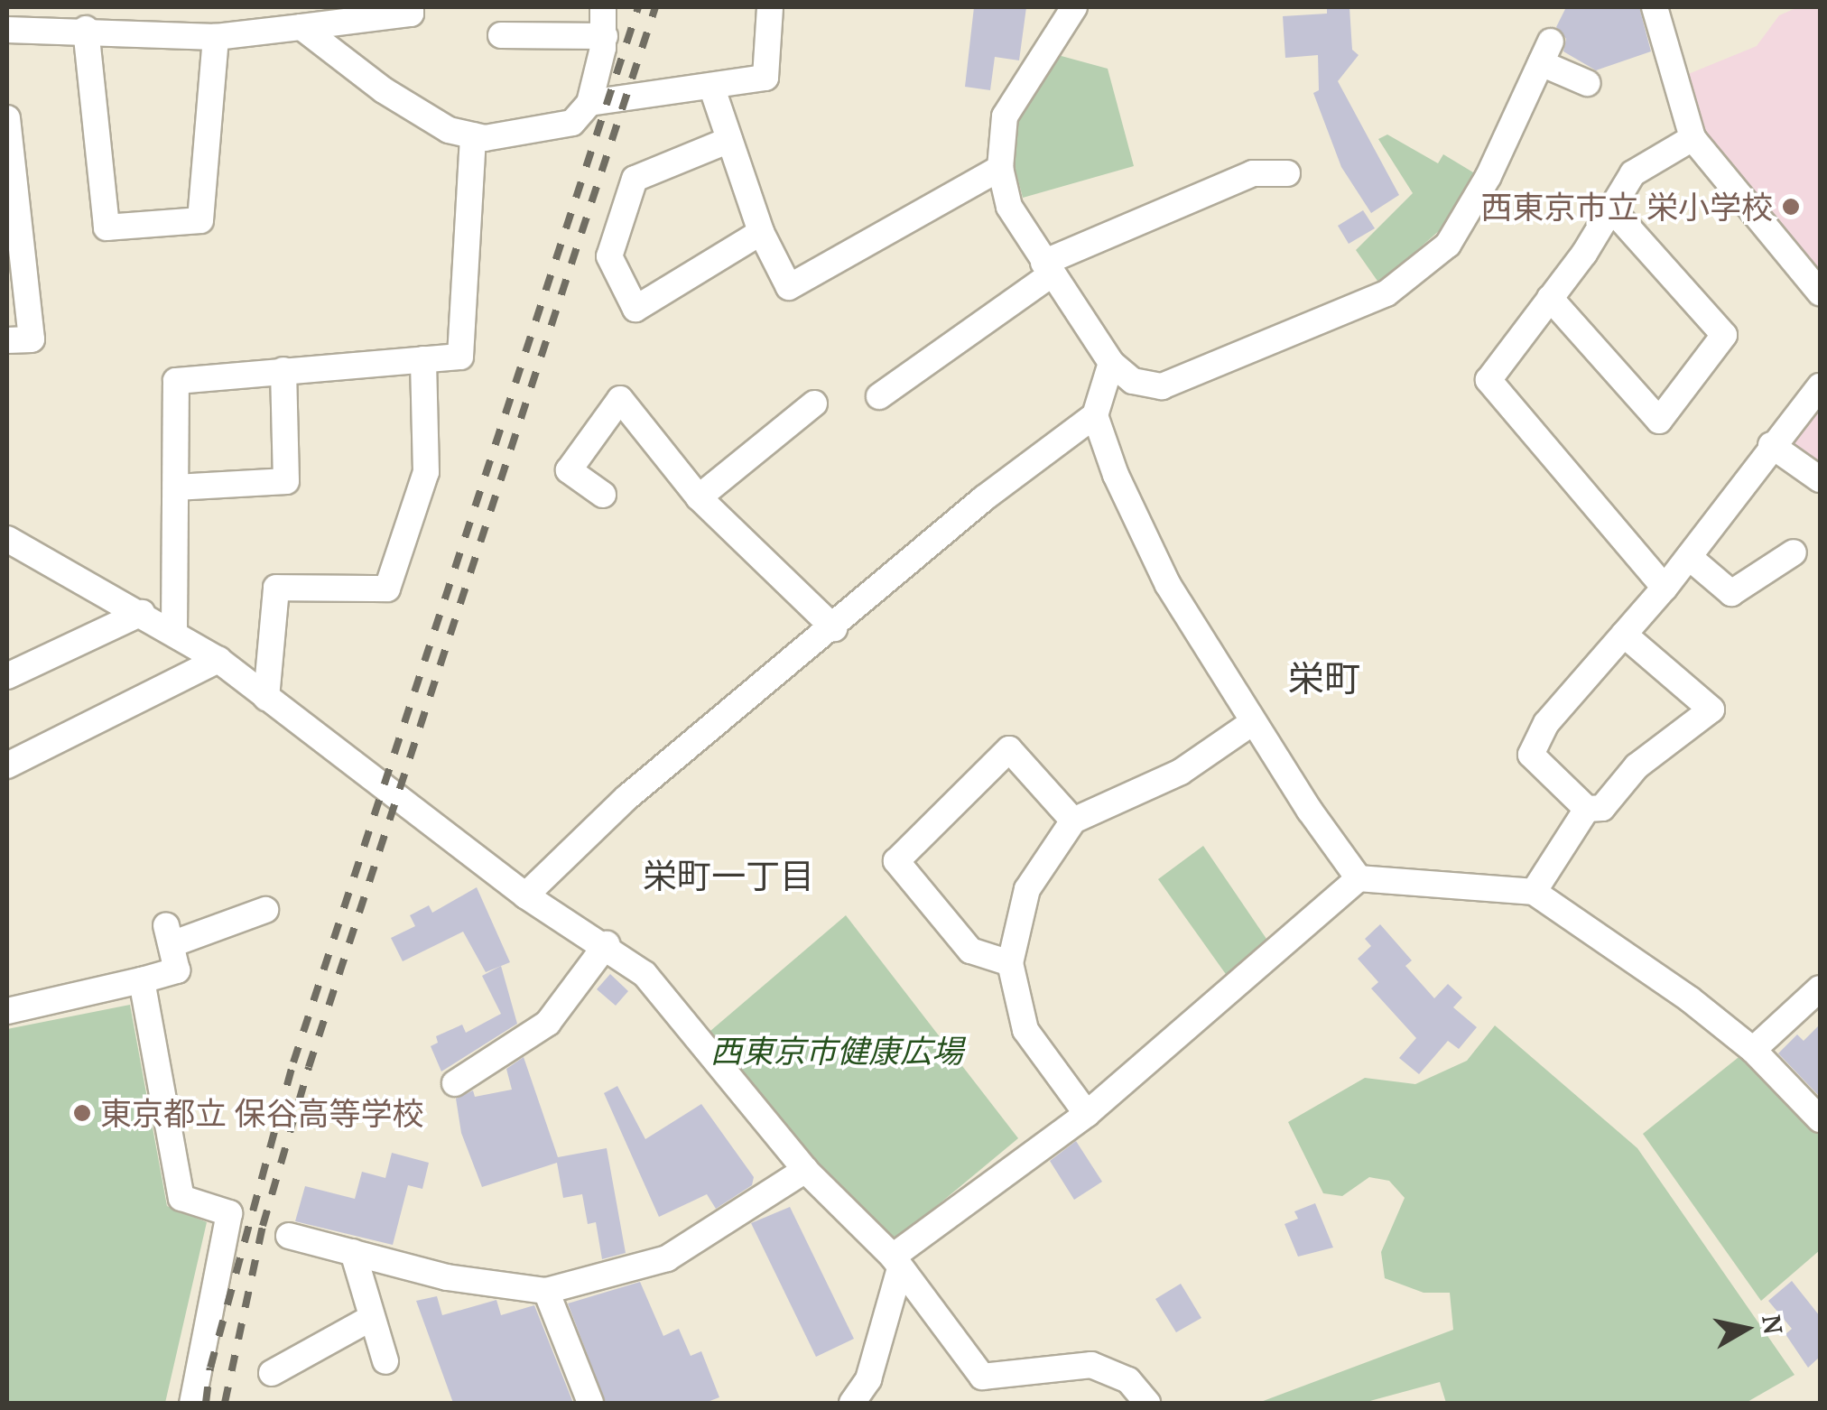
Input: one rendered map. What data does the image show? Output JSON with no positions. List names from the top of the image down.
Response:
{
  "districts": ["栄町", "栄町一丁目"],
  "parks": ["西東京市健康広場"],
  "places": ["西東京市立 栄小学校", "東京都立 保谷高等学校"],
  "north": "right"
}
